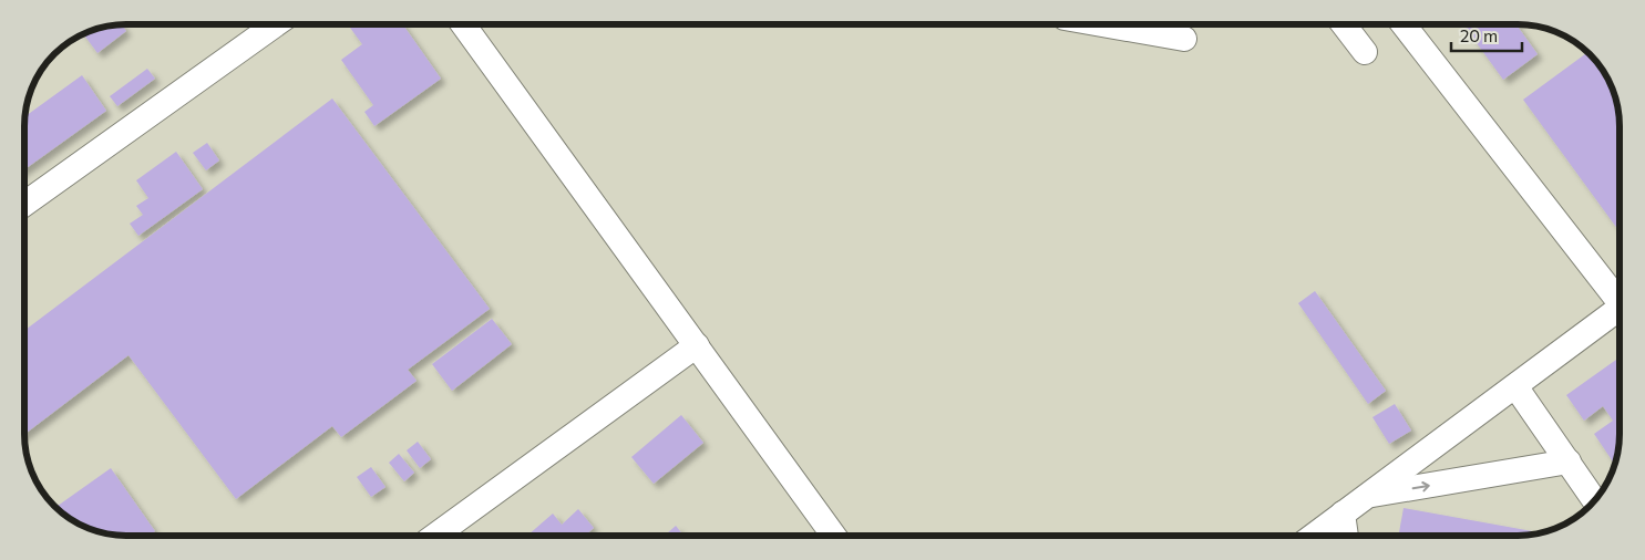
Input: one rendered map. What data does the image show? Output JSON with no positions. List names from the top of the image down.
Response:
{
  "scale_bar": "20 m"
}
